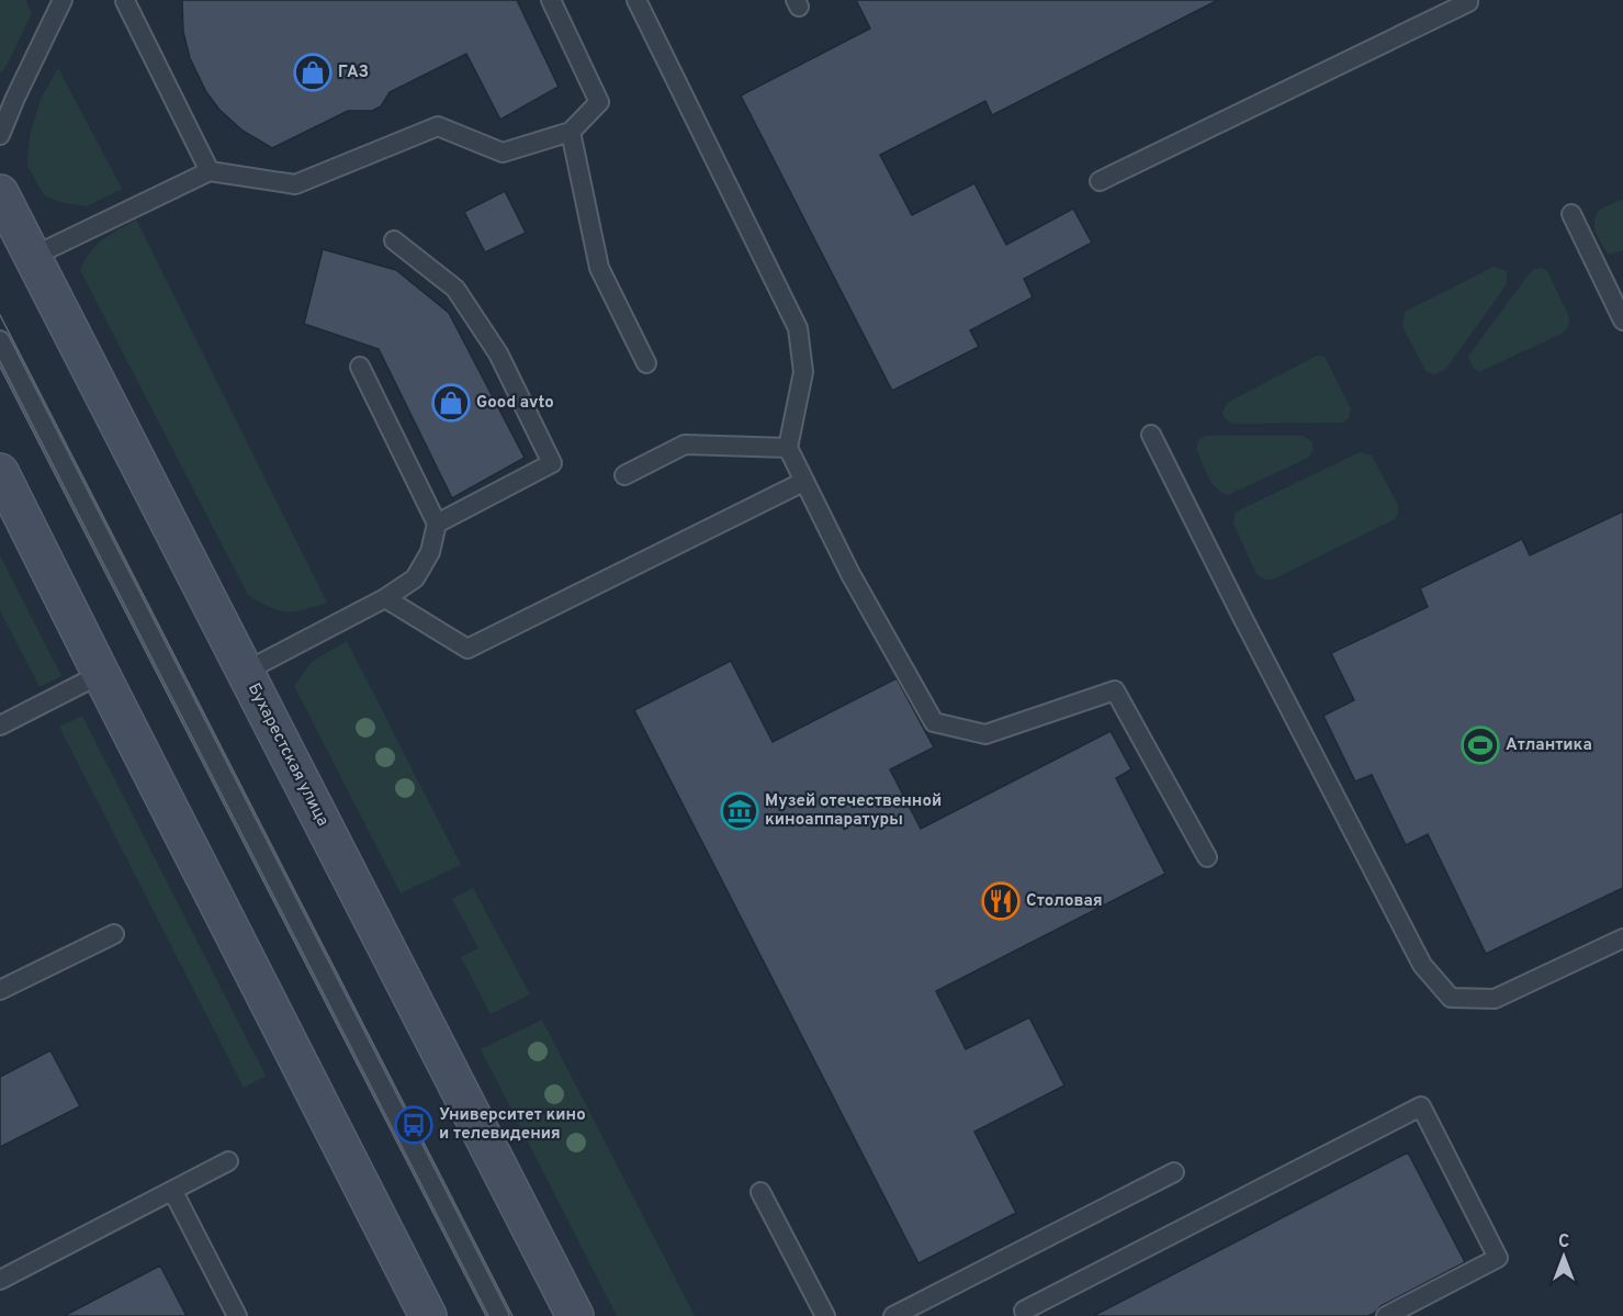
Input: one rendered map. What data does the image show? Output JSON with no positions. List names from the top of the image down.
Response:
{
  "streets": {
    "main road": ["Бухарестская улица"]
  },
  "places": {
    "shop": ["ГАЗ", "Good avto"],
    "sports": ["Атлантика"],
    "museum": ["Музей отечественной киноаппаратуры"],
    "restaurant": ["Столовая"],
    "bus stop": ["Университет кино и телевидения"]
  },
  "north": "top"
}
